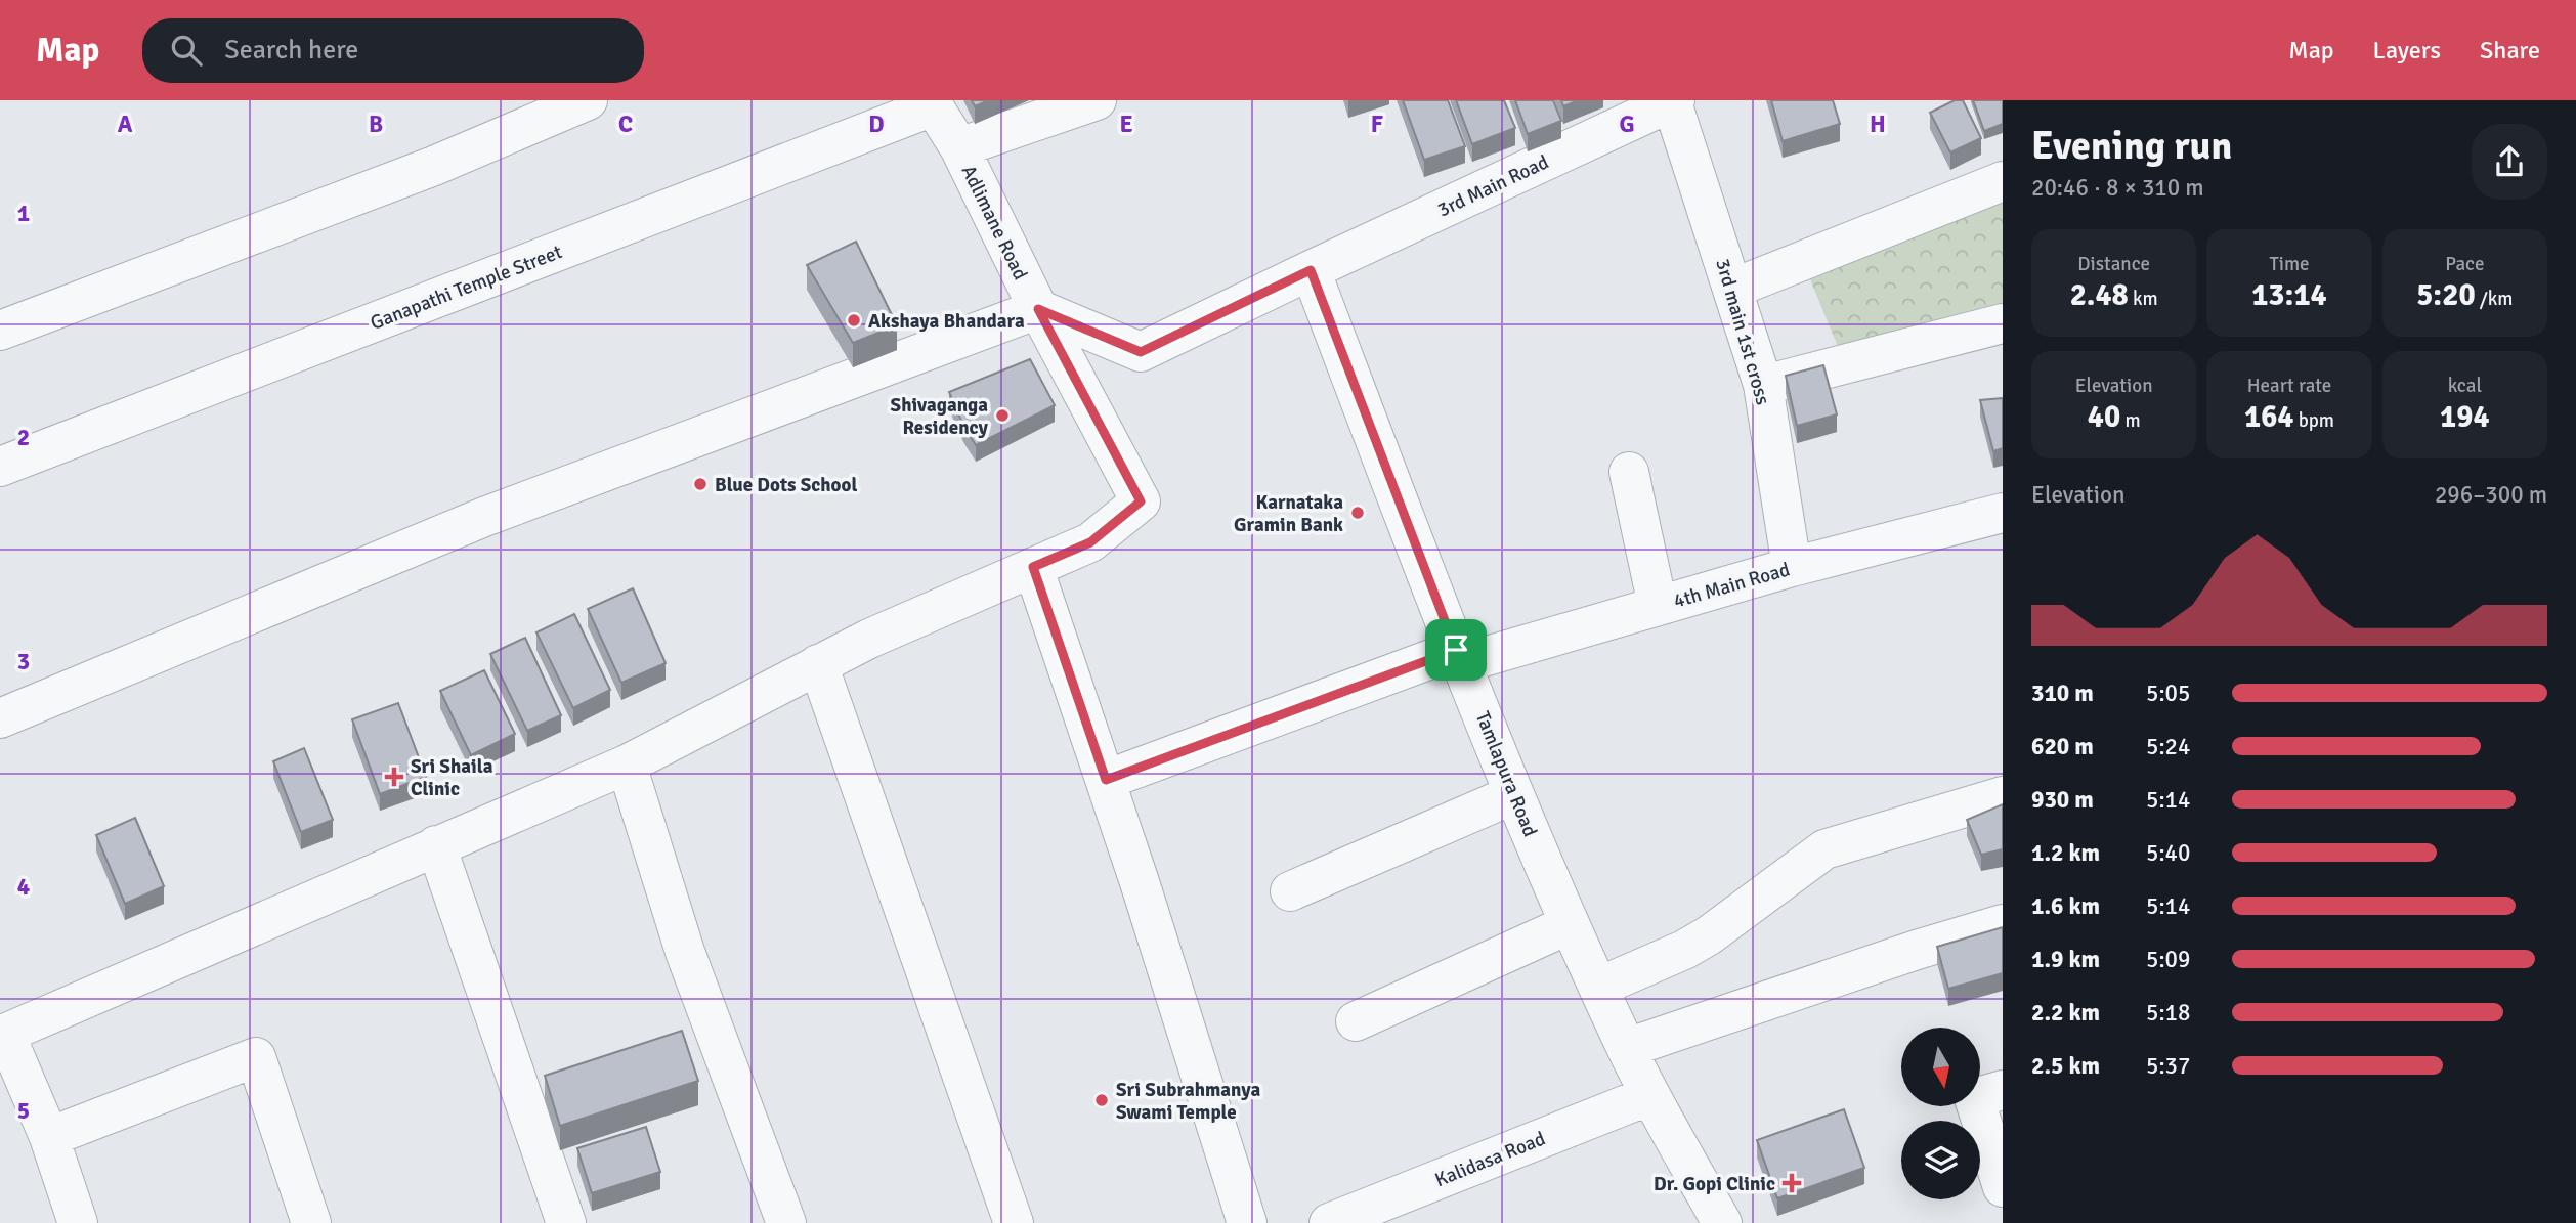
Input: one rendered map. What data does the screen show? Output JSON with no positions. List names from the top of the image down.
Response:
{
  "streets": {
    "street": [
      "3rd Main Road",
      "Adlimane Road",
      "Ganapathi Temple Street",
      "3rd main 1st cross",
      "4th Main Road",
      "Tamlapura Road",
      "Kalidasa Road"
    ]
  },
  "crossings": [
    ["3rd Main Road", "3rd main 1st cross"],
    ["3rd Main Road", "Tamlapura Road"],
    ["Adlimane Road", "Ganapathi Temple Street"],
    ["3rd main 1st cross", "4th Main Road"],
    ["4th Main Road", "Tamlapura Road"],
    ["Tamlapura Road", "Kalidasa Road"]
  ],
  "places": {
    "other": [
      "Akshaya Bhandara",
      "Shivaganga Residency",
      "Blue Dots School",
      "Karnataka Gramin Bank",
      "Sri Subrahmanya Swami Temple"
    ],
    "health": ["Sri Shaila Clinic", "Dr. Gopi Clinic"]
  },
  "north": "bottom",
  "page": {
    "header": "Map",
    "search": "Search here",
    "nav": ["Map", "Layers", "Share"],
    "heading": ["Evening run", "20:46 · 8 × 310 m"],
    "stats": [
      ["Distance", "2.48 km"],
      ["Time", "13:14"],
      ["Pace", "5:20 /km"],
      ["Elevation", "40 m"],
      ["Heart rate", "164 bpm"],
      ["kcal", "194"]
    ],
    "chart": ["Elevation", "296–300 m"],
    "list": [
      {
        "name": "310 m",
        "note": "5:05"
      },
      {
        "name": "620 m",
        "note": "5:24"
      },
      {
        "name": "930 m",
        "note": "5:14"
      },
      {
        "name": "1.2 km",
        "note": "5:40"
      },
      {
        "name": "1.6 km",
        "note": "5:14"
      },
      {
        "name": "1.9 km",
        "note": "5:09"
      },
      {
        "name": "2.2 km",
        "note": "5:18"
      },
      {
        "name": "2.5 km",
        "note": "5:37"
      }
    ]
  },
  "grid": {
    "columns": [
      "A",
      "B",
      "C",
      "D",
      "E",
      "F",
      "G",
      "H"
    ],
    "rows": [
      "1",
      "2",
      "3",
      "4",
      "5"
    ]
  }
}
